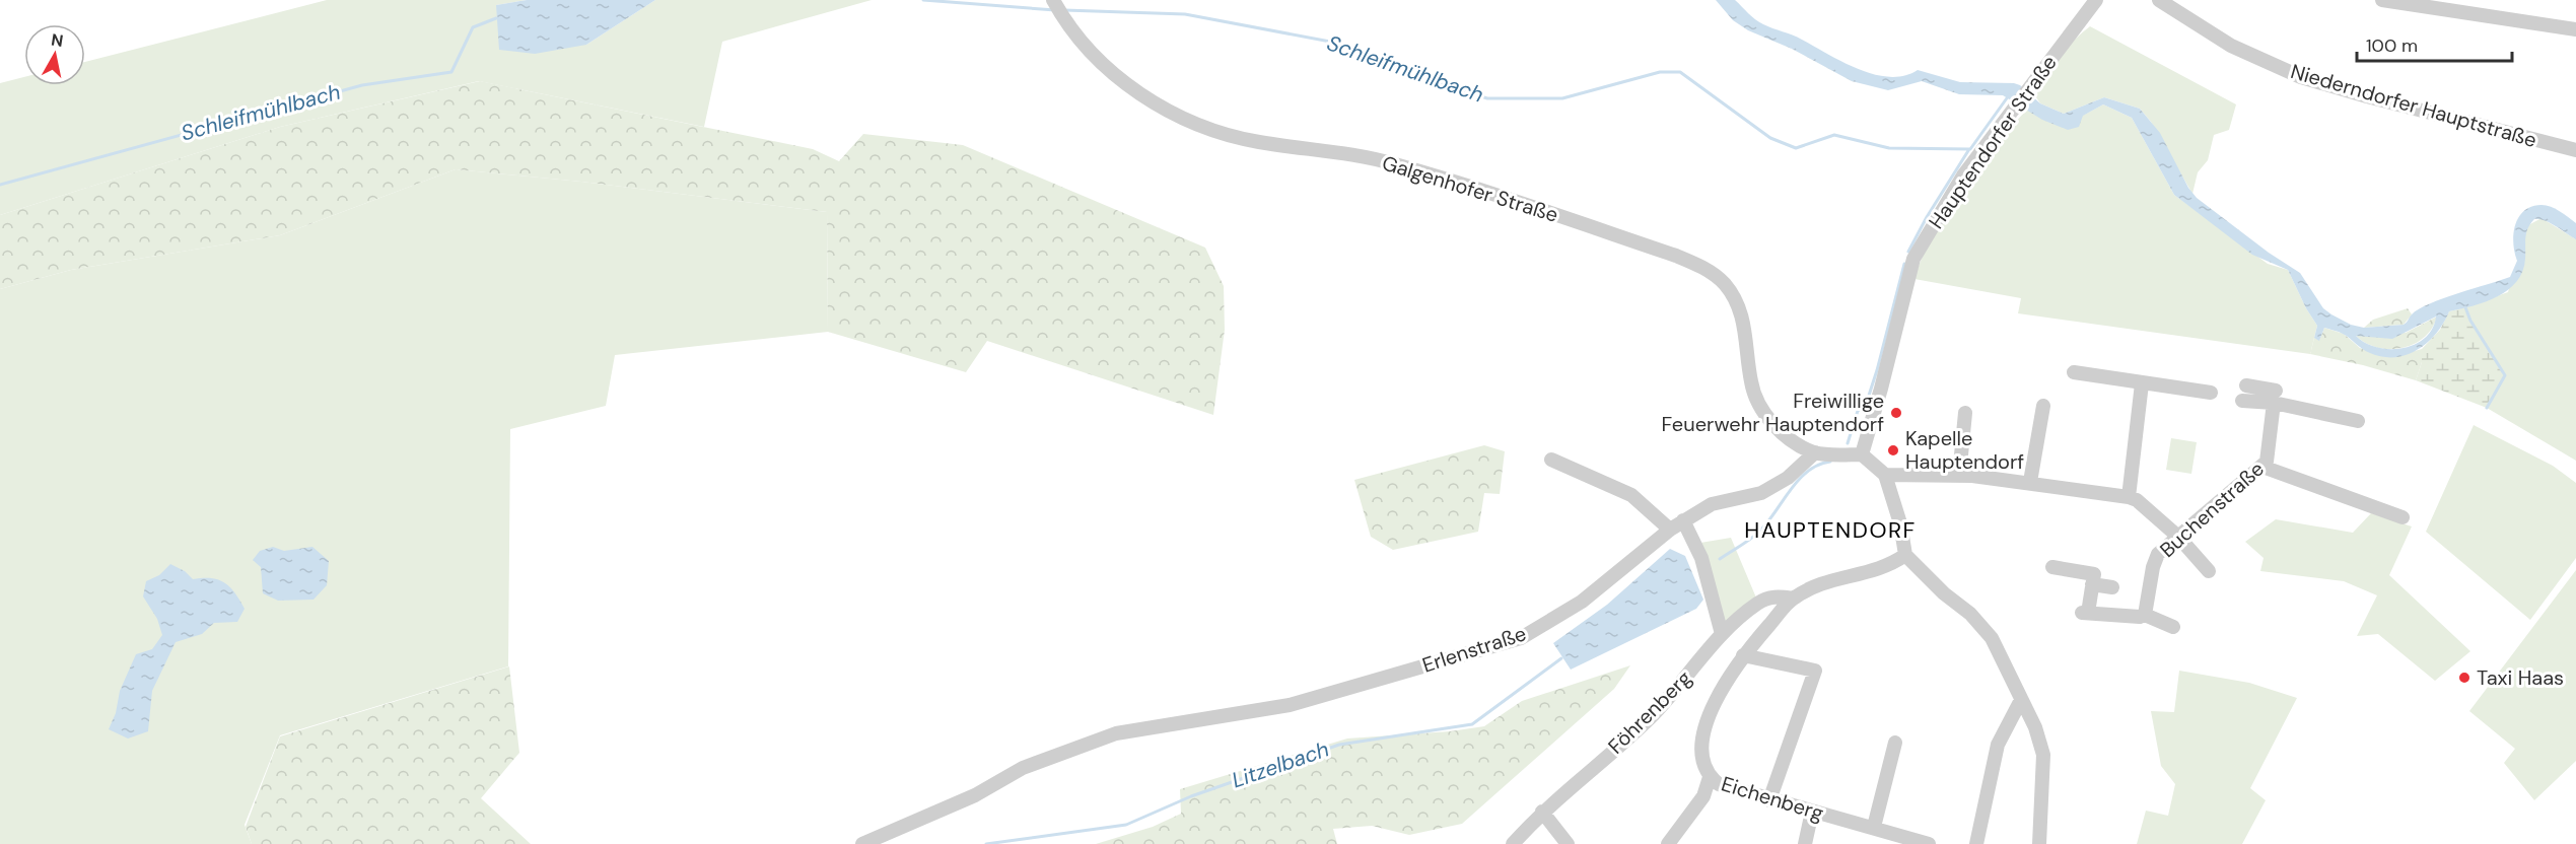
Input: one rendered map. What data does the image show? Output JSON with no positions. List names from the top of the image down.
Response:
{
  "streets": {
    "street": [
      "Niederndorfer Hauptstraße",
      "Hauptendorfer Straße",
      "Galgenhofer Straße",
      "Buchenstraße",
      "Erlenstraße",
      "Föhrenberg",
      "Eichenberg"
    ]
  },
  "crossings": [
    ["Galgenhofer Straße", "Erlenstraße"],
    ["Föhrenberg", "Eichenberg"]
  ],
  "districts": ["HAUPTENDORF"],
  "water": ["Schleifmühlbach", "Litzelbach"],
  "places": ["Freiwillige Feuerwehr Hauptendorf", "Kapelle Hauptendorf", "Taxi Haas"],
  "scale_bar": "100 m",
  "north": "top"
}
